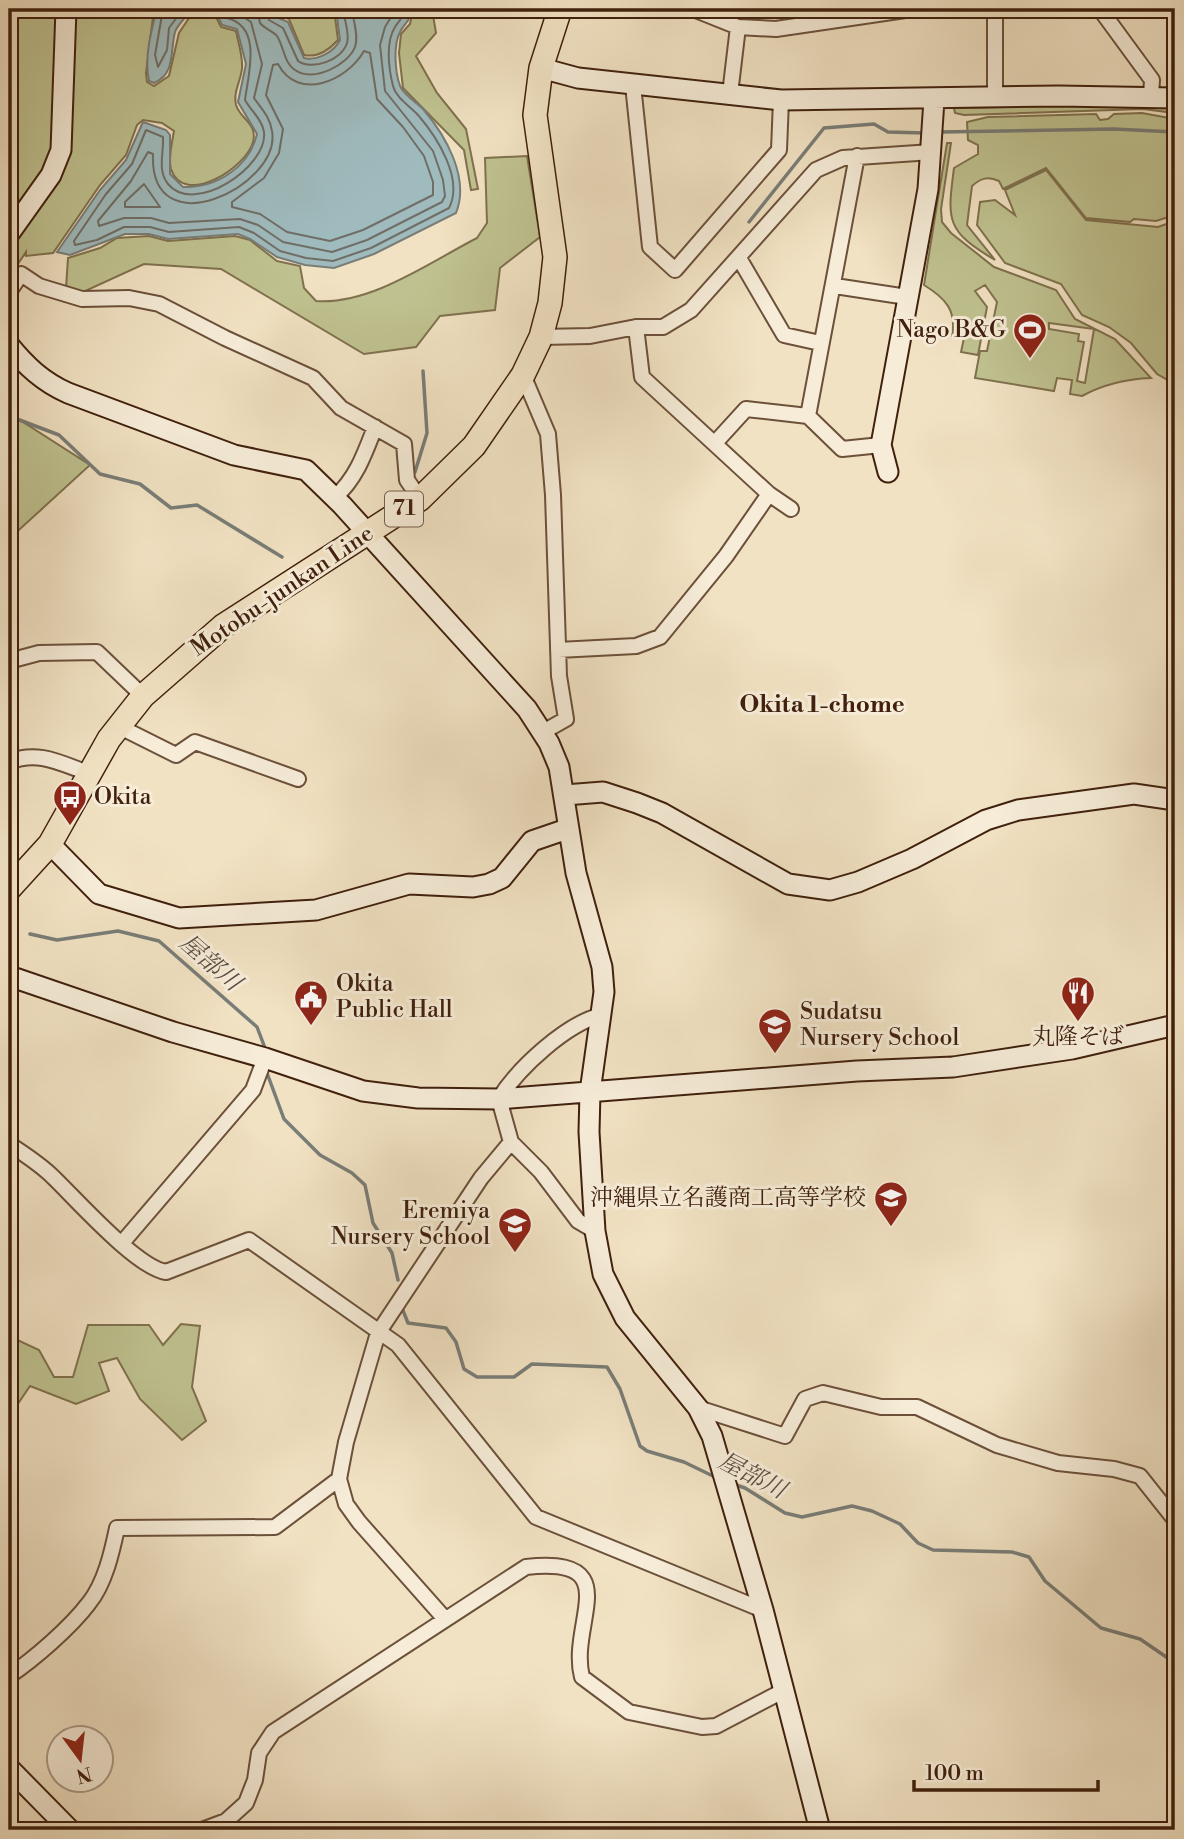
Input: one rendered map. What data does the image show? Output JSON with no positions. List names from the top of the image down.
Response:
{
  "streets": {
    "main road": ["71", "Motobu-junkan Line"]
  },
  "districts": ["Okita 1-chome"],
  "water": ["屋部川"],
  "places": {
    "sports": ["Nago B&G"],
    "bus stop": ["Okita"],
    "restaurant": ["丸隆そば"],
    "public building": ["Okita Public Hall"],
    "school or university": ["Sudatsu Nursery School", "沖縄県立名護商工高等学校", "Eremiya Nursery School"]
  },
  "scale_bar": "100 m",
  "north": "bottom"
}
